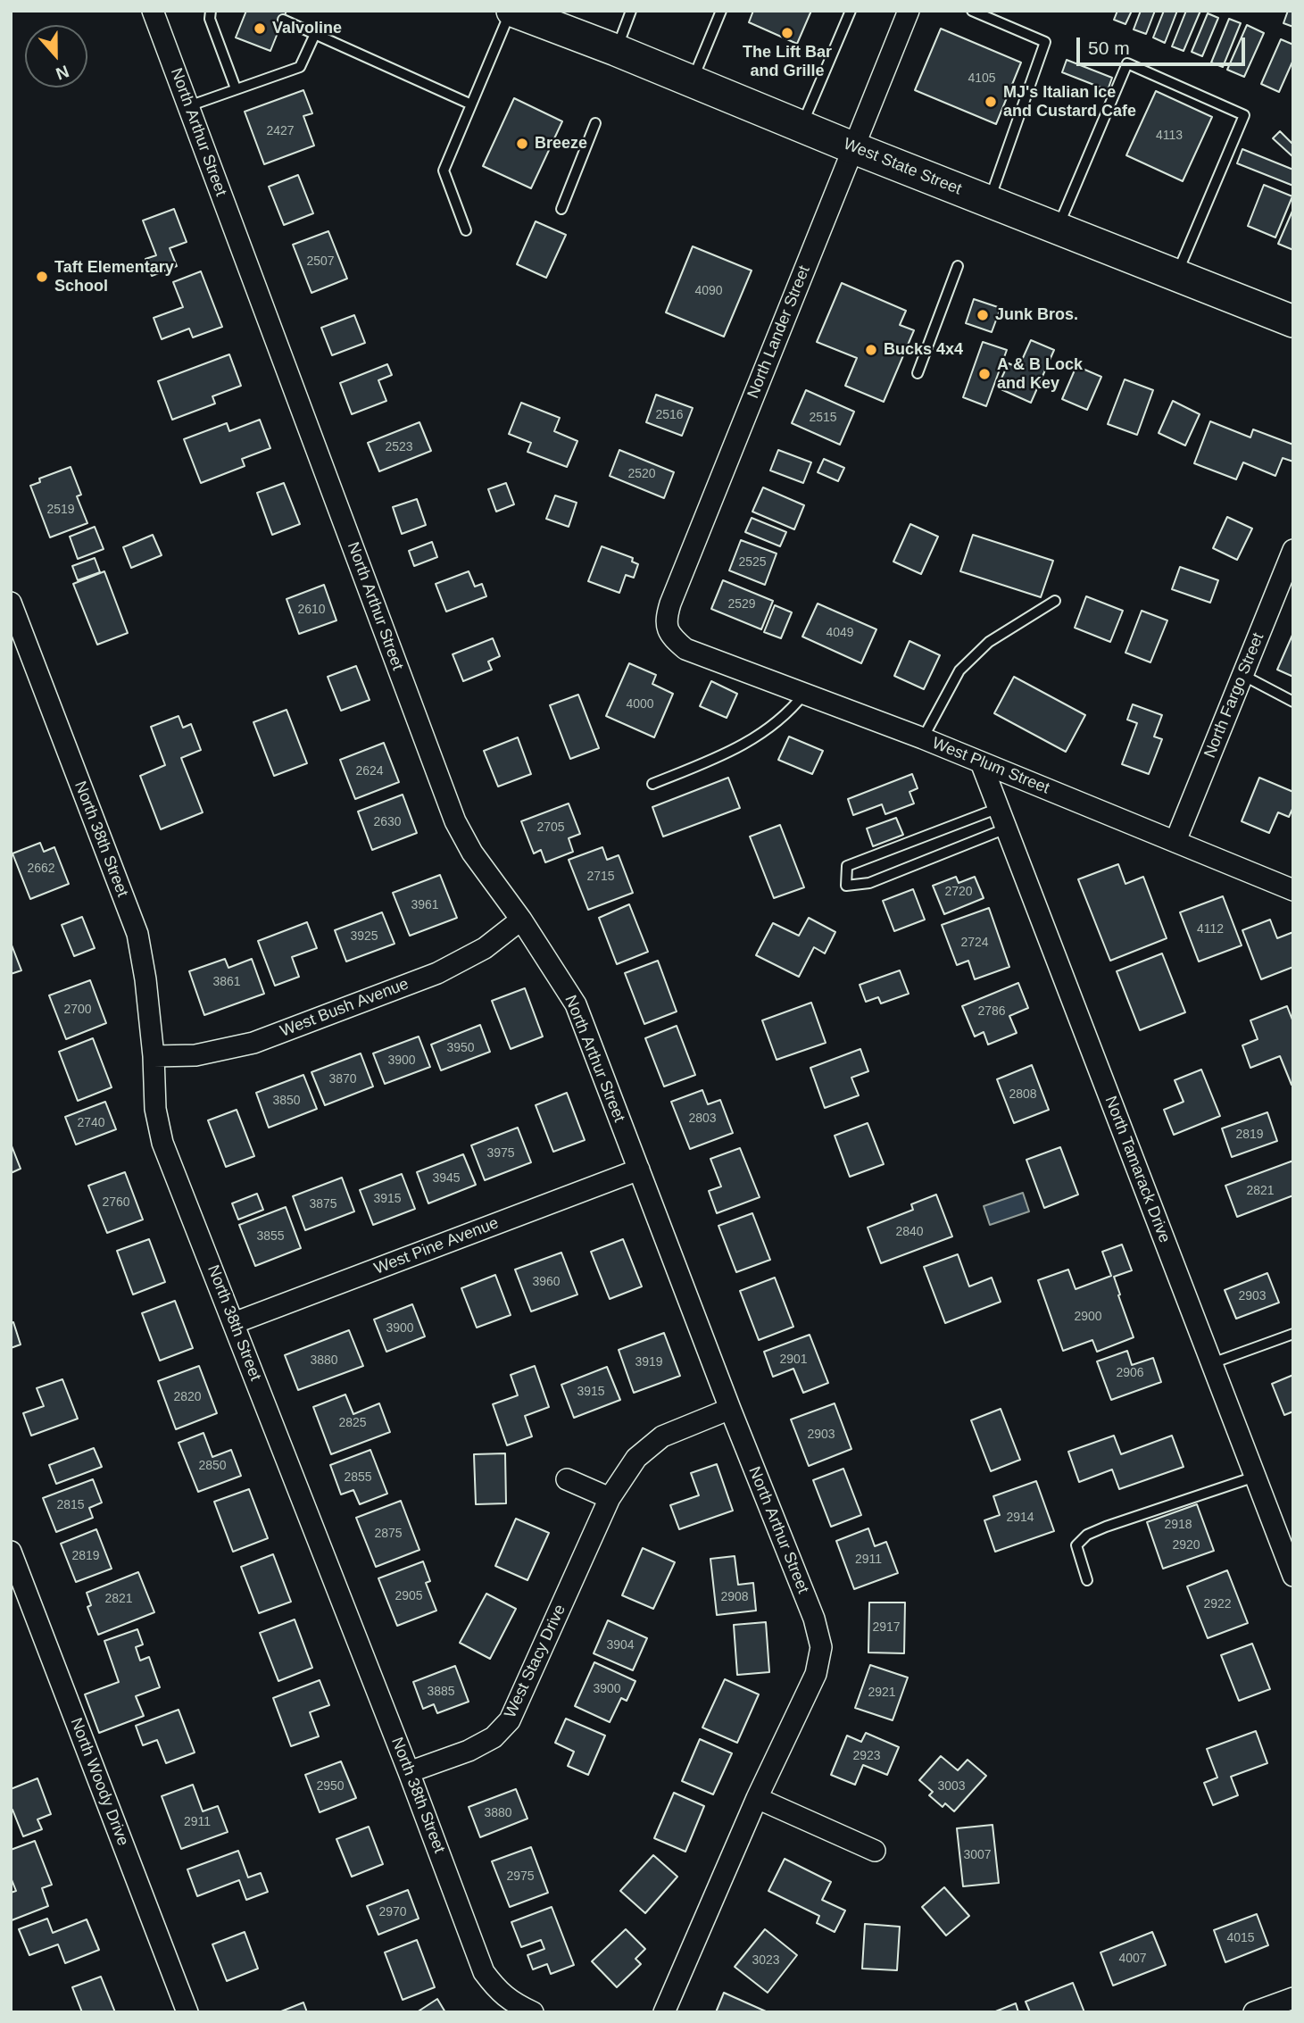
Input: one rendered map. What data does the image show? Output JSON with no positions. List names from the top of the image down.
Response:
{
  "streets": {
    "main road": ["West State Street"],
    "street": [
      "North Arthur Street",
      "North Lander Street",
      "North Fargo Street",
      "West Plum Street",
      "North 38th Street",
      "West Bush Avenue",
      "North Tamarack Drive",
      "West Pine Avenue",
      "West Stacy Drive",
      "North Woody Drive"
    ]
  },
  "crossings": [
    ["North Arthur Street", "West Bush Avenue"],
    ["North Arthur Street", "West Pine Avenue"],
    ["North Arthur Street", "West Stacy Drive"],
    ["West State Street", "North Lander Street"],
    ["North Lander Street", "West Plum Street"],
    ["North Fargo Street", "West Plum Street"],
    ["West Plum Street", "North Tamarack Drive"],
    ["North 38th Street", "West Bush Avenue"],
    ["North 38th Street", "West Pine Avenue"],
    ["North 38th Street", "West Stacy Drive"]
  ],
  "places": [
    "Valvoline",
    "The Lift Bar and Grille",
    "MJ's Italian Ice and Custard Cafe",
    "Breeze",
    "Taft Elementary School",
    "Junk Bros.",
    "Bucks 4x4",
    "A & B Lock and Key"
  ],
  "house_numbers": [
    "4105",
    "2427",
    "4113",
    "2507",
    "4090",
    "2516",
    "2515",
    "2523",
    "2520",
    "2519",
    "2525",
    "2529",
    "2610",
    "4049",
    "4000",
    "2624",
    "2630",
    "2705",
    "2662",
    "2715",
    "2720",
    "3961",
    "4112",
    "3925",
    "2724",
    "3861",
    "2700",
    "2786",
    "3950",
    "3900",
    "3870",
    "2808",
    "3850",
    "2803",
    "2740",
    "2819",
    "3975",
    "3945",
    "2821",
    "3915",
    "2760",
    "3875",
    "2840",
    "3855",
    "3960",
    "2903",
    "2900",
    "3900",
    "2901",
    "3880",
    "3919",
    "2906",
    "3915",
    "2820",
    "2825",
    "2903",
    "2850",
    "2855",
    "2815",
    "2914",
    "2918",
    "2875",
    "2920",
    "2819",
    "2911",
    "2905",
    "2908",
    "2821",
    "2922",
    "2917",
    "3904",
    "3900",
    "3885",
    "2921",
    "2923",
    "2950",
    "3003",
    "3880",
    "2911",
    "3007",
    "2975",
    "2970",
    "4015",
    "4007",
    "3023"
  ],
  "scale_bar": "50 m",
  "north": "bottom"
}
